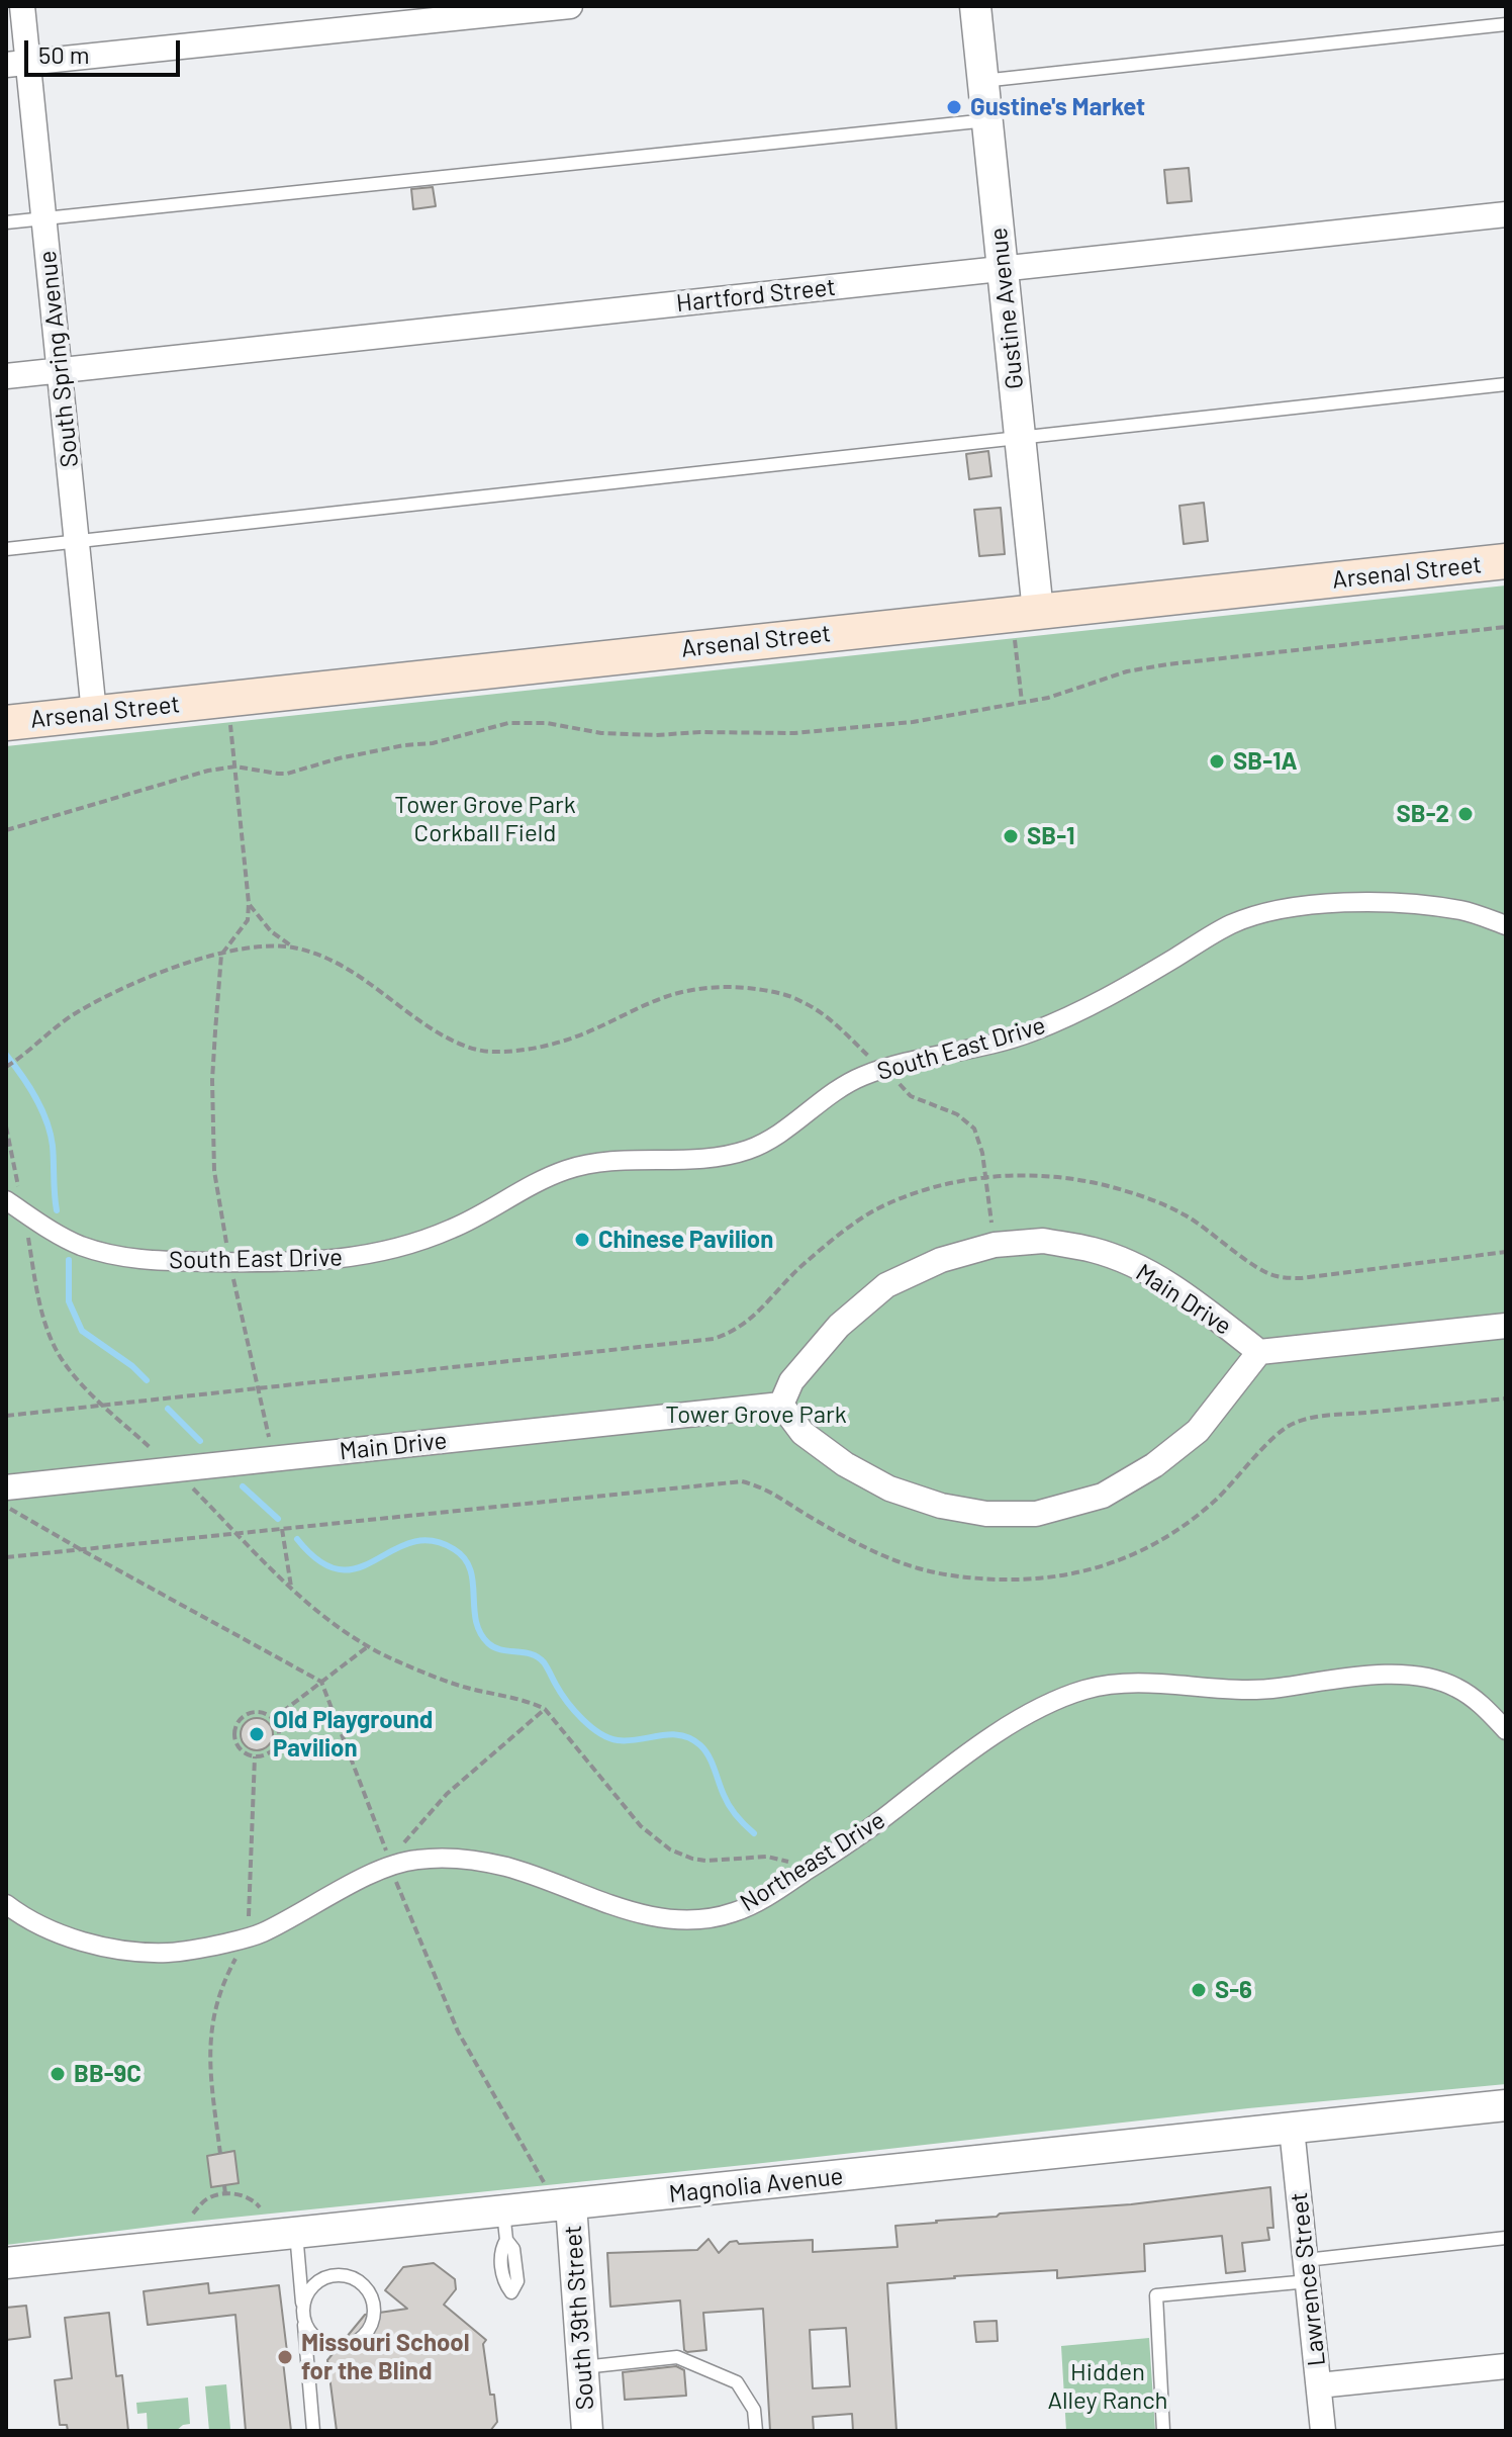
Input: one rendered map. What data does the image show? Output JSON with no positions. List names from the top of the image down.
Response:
{
  "streets": {
    "main road": ["Arsenal Street"],
    "street": [
      "Hartford Street",
      "Gustine Avenue",
      "South Spring Avenue",
      "South East Drive",
      "Main Drive",
      "Northeast Drive",
      "Magnolia Avenue",
      "Lawrence Street",
      "South 39th Street"
    ]
  },
  "crossings": [
    ["Hartford Street", "Gustine Avenue"],
    ["Hartford Street", "South Spring Avenue"],
    ["Gustine Avenue", "Arsenal Street"],
    ["South Spring Avenue", "Arsenal Street"],
    ["Magnolia Avenue", "Lawrence Street"],
    ["Magnolia Avenue", "South 39th Street"]
  ],
  "parks": ["Tower Grove Park Corkball Field", "Tower Grove Park", "Hidden Alley Ranch"],
  "places": [
    "Gustine's Market",
    "SB-1A",
    "SB-2",
    "SB-1",
    "Chinese Pavilion",
    "Old Playground Pavilion",
    "S-6",
    "BB-9C",
    "Missouri School for the Blind"
  ],
  "scale_bar": "50 m"
}
